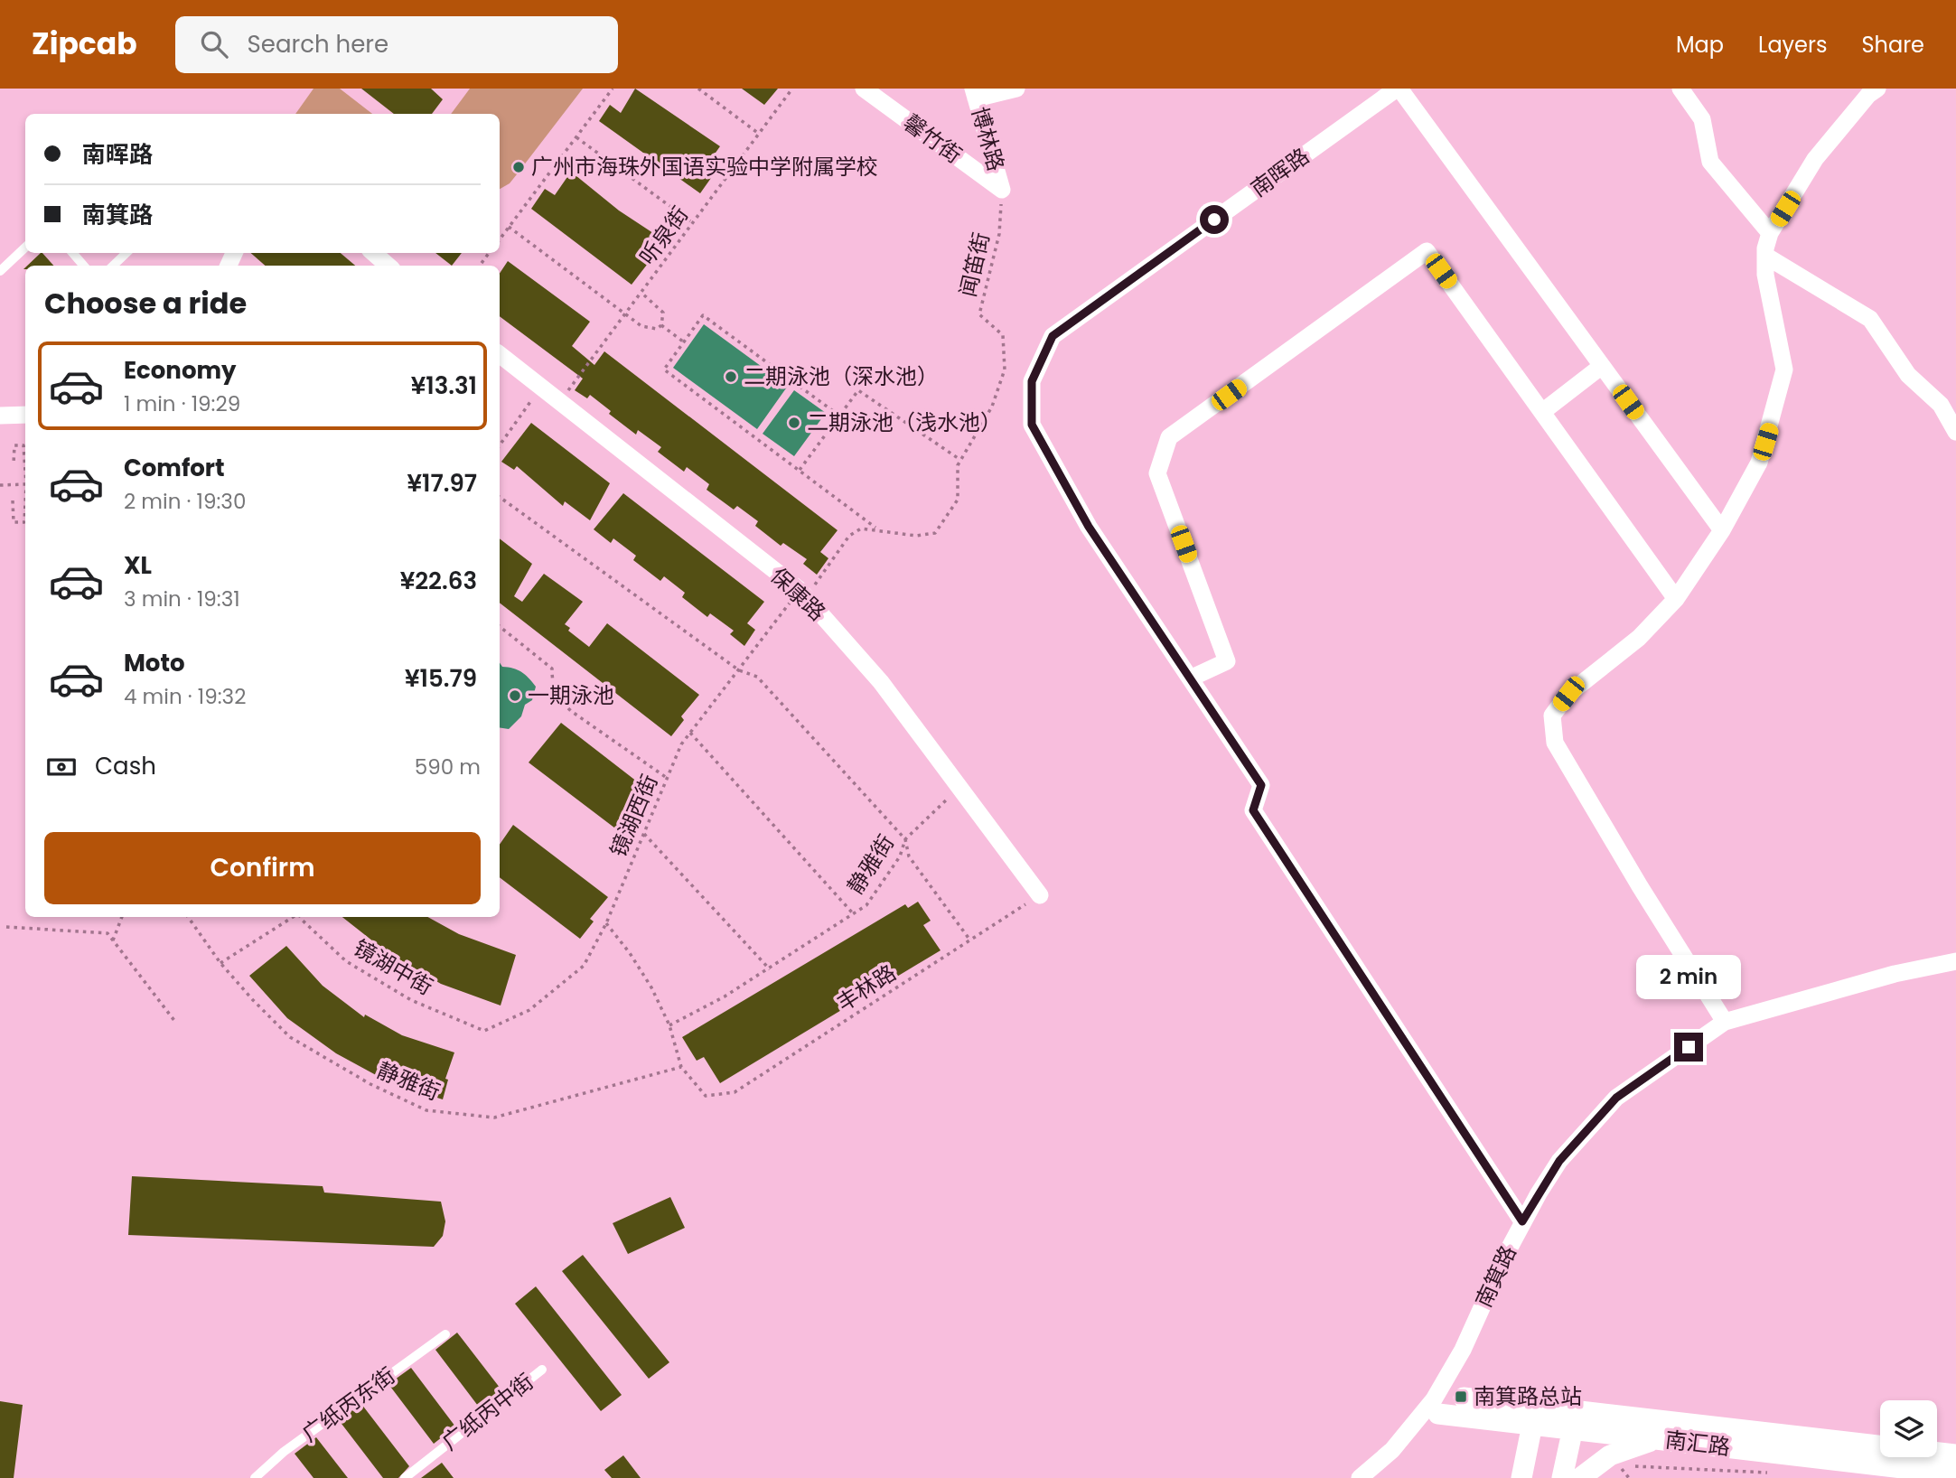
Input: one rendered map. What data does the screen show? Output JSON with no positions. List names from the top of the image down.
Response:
{
  "streets": {
    "street": [
      "馨竹街",
      "博林路",
      "南晖路",
      "保康路",
      "南箕路",
      "南汇路"
    ],
    "lane": ["广纸丙东街", "广纸丙中街"],
    "path": [
      "听泉街",
      "闻笛街",
      "镜湖西街",
      "静雅街",
      "镜湖中街",
      "丰林路"
    ]
  },
  "crossings": [
    ["馨竹街", "博林路"],
    ["馨竹街", "闻笛街"],
    ["博林路", "闻笛街"],
    ["南晖路", "南箕路"],
    ["听泉街", "保康路"],
    ["闻笛街", "保康路"],
    ["闻笛街", "镜湖西街"],
    ["保康路", "镜湖西街"],
    ["保康路", "静雅街"],
    ["保康路", "丰林路"],
    ["镜湖西街", "镜湖中街"],
    ["静雅街", "丰林路"]
  ],
  "places": {
    "other": [
      "广州市海珠外国语实验中学附属学校",
      "二期泳池（深水池）",
      "二期泳池（浅水池）",
      "一期泳池"
    ],
    "transit": ["南箕路总站"]
  },
  "page": {
    "header": "Zipcab",
    "search": "Search here",
    "nav": ["Map", "Layers", "Share"],
    "banner": ["南晖路", "南箕路"],
    "heading": "Choose a ride",
    "list": [
      {
        "name": "Economy",
        "note": "1 min · 19:29",
        "value": "¥13.31"
      },
      {
        "name": "Comfort",
        "note": "2 min · 19:30",
        "value": "¥17.97"
      },
      {
        "name": "XL",
        "note": "3 min · 19:31",
        "value": "¥22.63"
      },
      {
        "name": "Moto",
        "note": "4 min · 19:32",
        "value": "¥15.79"
      }
    ],
    "pay": ["Cash", "590 m"],
    "buttons": "Confirm",
    "bubble": "2 min"
  }
}
